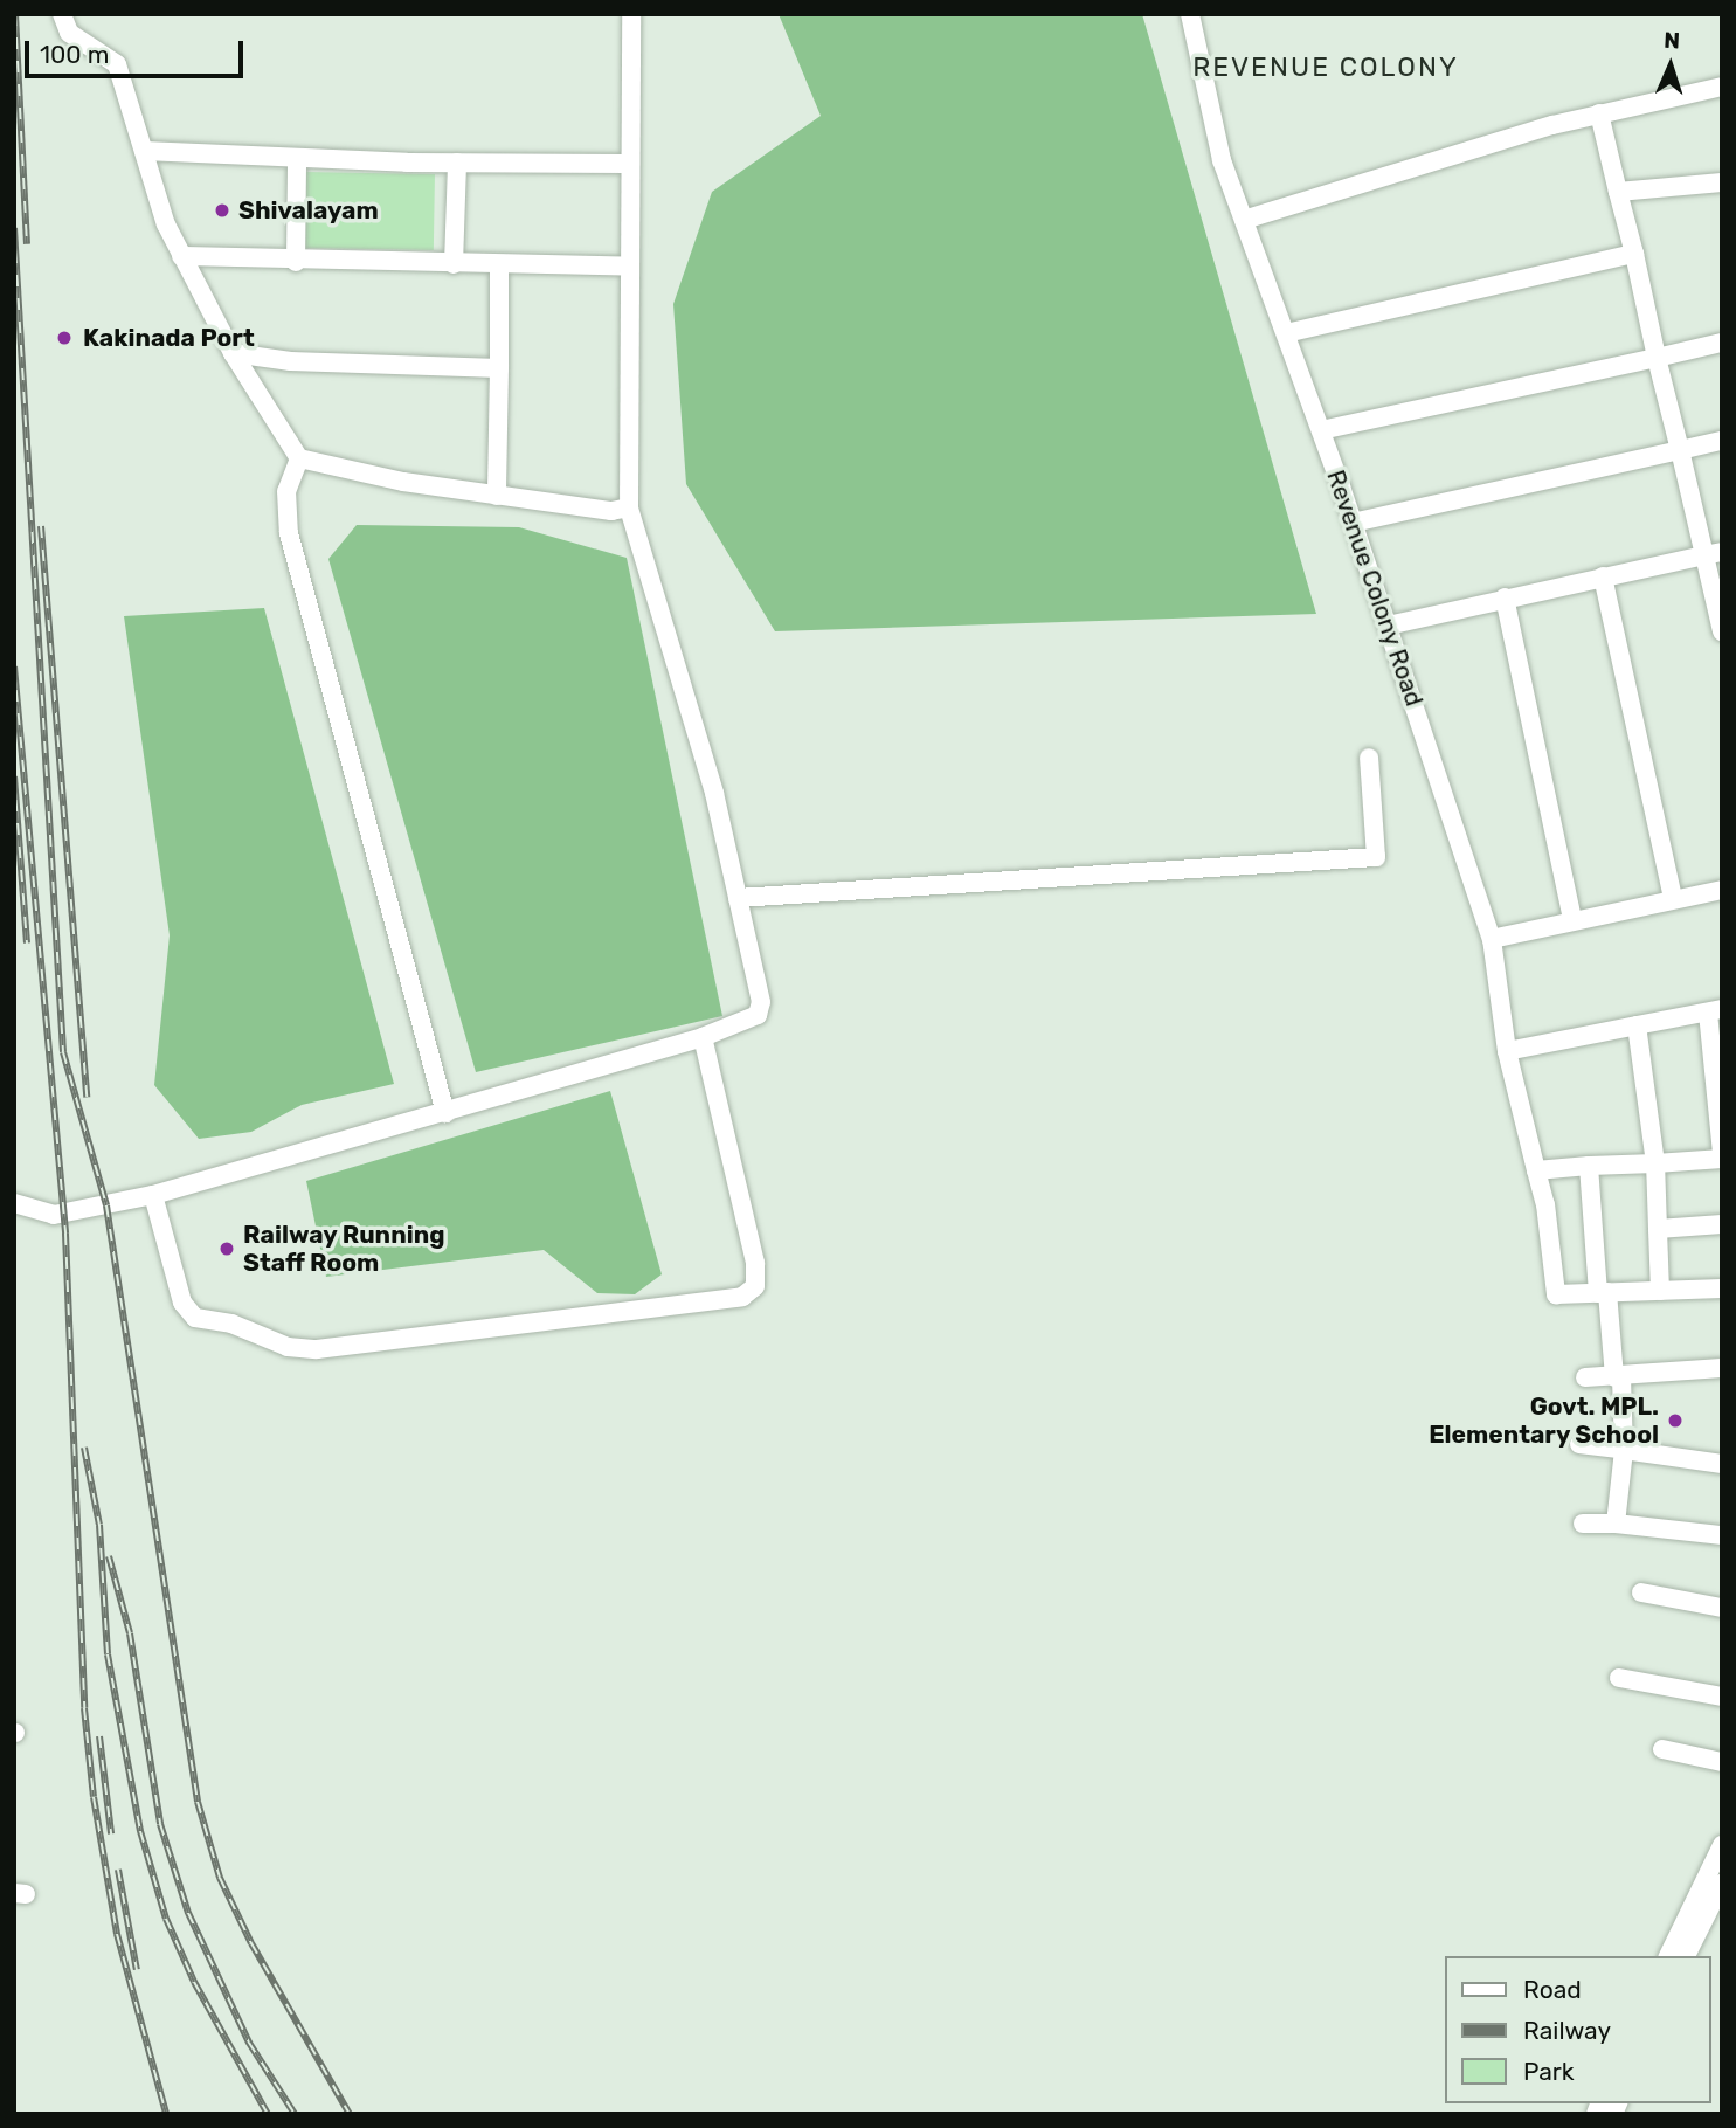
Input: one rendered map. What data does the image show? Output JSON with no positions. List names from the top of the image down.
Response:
{
  "streets": {
    "street": ["Revenue Colony Road"]
  },
  "districts": ["REVENUE COLONY"],
  "places": [
    "Shivalayam",
    "Kakinada Port",
    "Railway Running Staff Room",
    "Govt. MPL. Elementary School"
  ],
  "legend": ["Road", "Railway", "Park"],
  "scale_bar": "100 m",
  "north": "top"
}
